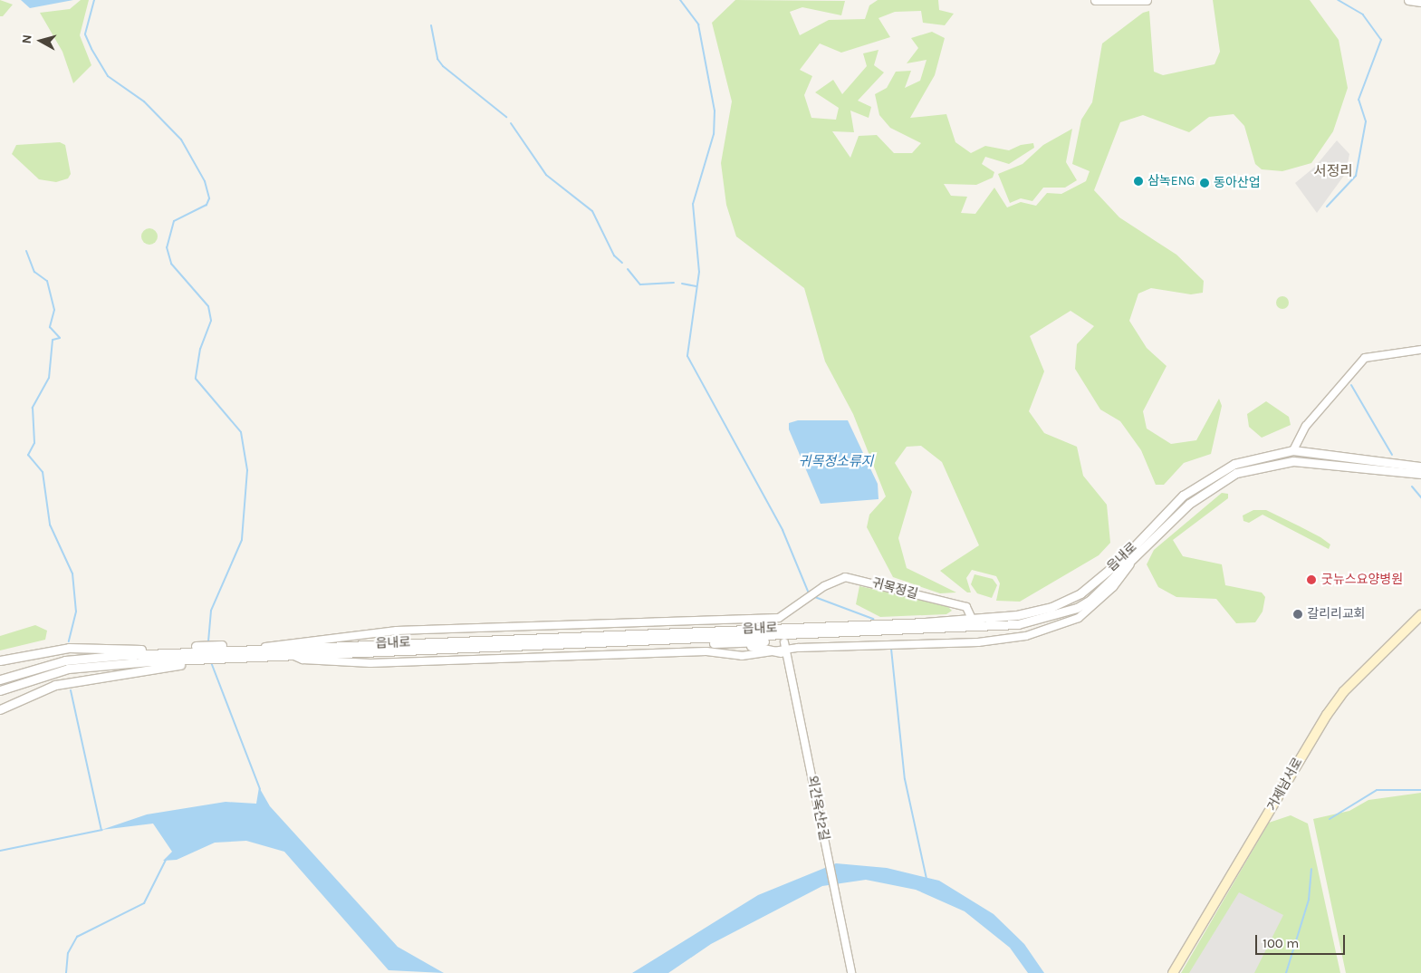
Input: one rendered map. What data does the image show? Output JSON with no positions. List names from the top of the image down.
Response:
{
  "streets": {
    "main road": ["거제남서로"],
    "street": ["읍내로", "귀목정길", "외간옥산2길"]
  },
  "crossings": [
    ["읍내로", "귀목정길"],
    ["읍내로", "외간옥산2길"]
  ],
  "districts": ["서정리"],
  "water": ["귀목정소류지"],
  "places": [
    "삼녹ENG",
    "동아산업",
    "굿뉴스요양병원",
    "갈리리교회"
  ],
  "scale_bar": "100 m",
  "north": "left"
}
